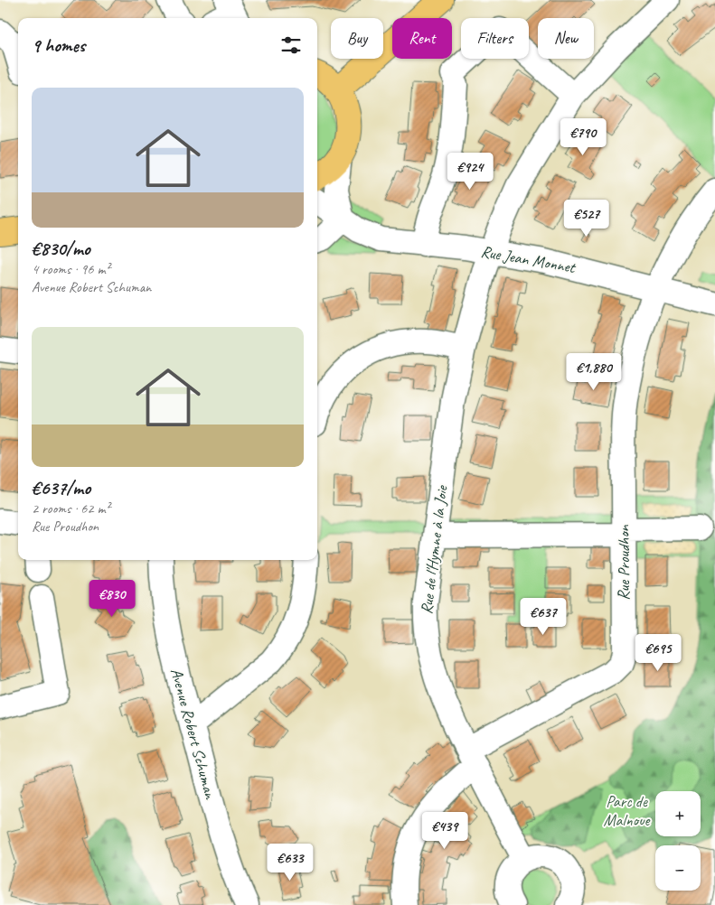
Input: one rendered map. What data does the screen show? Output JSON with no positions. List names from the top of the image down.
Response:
{
  "streets": {
    "street": [
      "Rue Jean Monnet",
      "Rue de l'Hymne à la Joie",
      "Rue Proudhon",
      "Avenue Robert Schuman"
    ]
  },
  "crossings": [
    ["Rue Jean Monnet", "Rue de l'Hymne à la Joie"],
    ["Rue Jean Monnet", "Rue Proudhon"],
    ["Rue de l'Hymne à la Joie", "Rue Proudhon"]
  ],
  "parks": ["Parc de Malnoue"],
  "page": {
    "chip": [
      "Buy",
      "Rent",
      "Filters",
      "New"
    ],
    "heading": "9 homes",
    "list": [
      {
        "name": "€830/mo",
        "note": "4 rooms · 96 m² · Avenue Robert Schuman"
      },
      {
        "name": "€637/mo",
        "note": "2 rooms · 62 m² · Rue Proudhon"
      }
    ],
    "price": [
      "€790",
      "€924",
      "€527",
      "€1,880",
      "€830",
      "€637",
      "€695",
      "€439",
      "€633"
    ],
    "map_buttons": ["+", "−"]
  }
}
